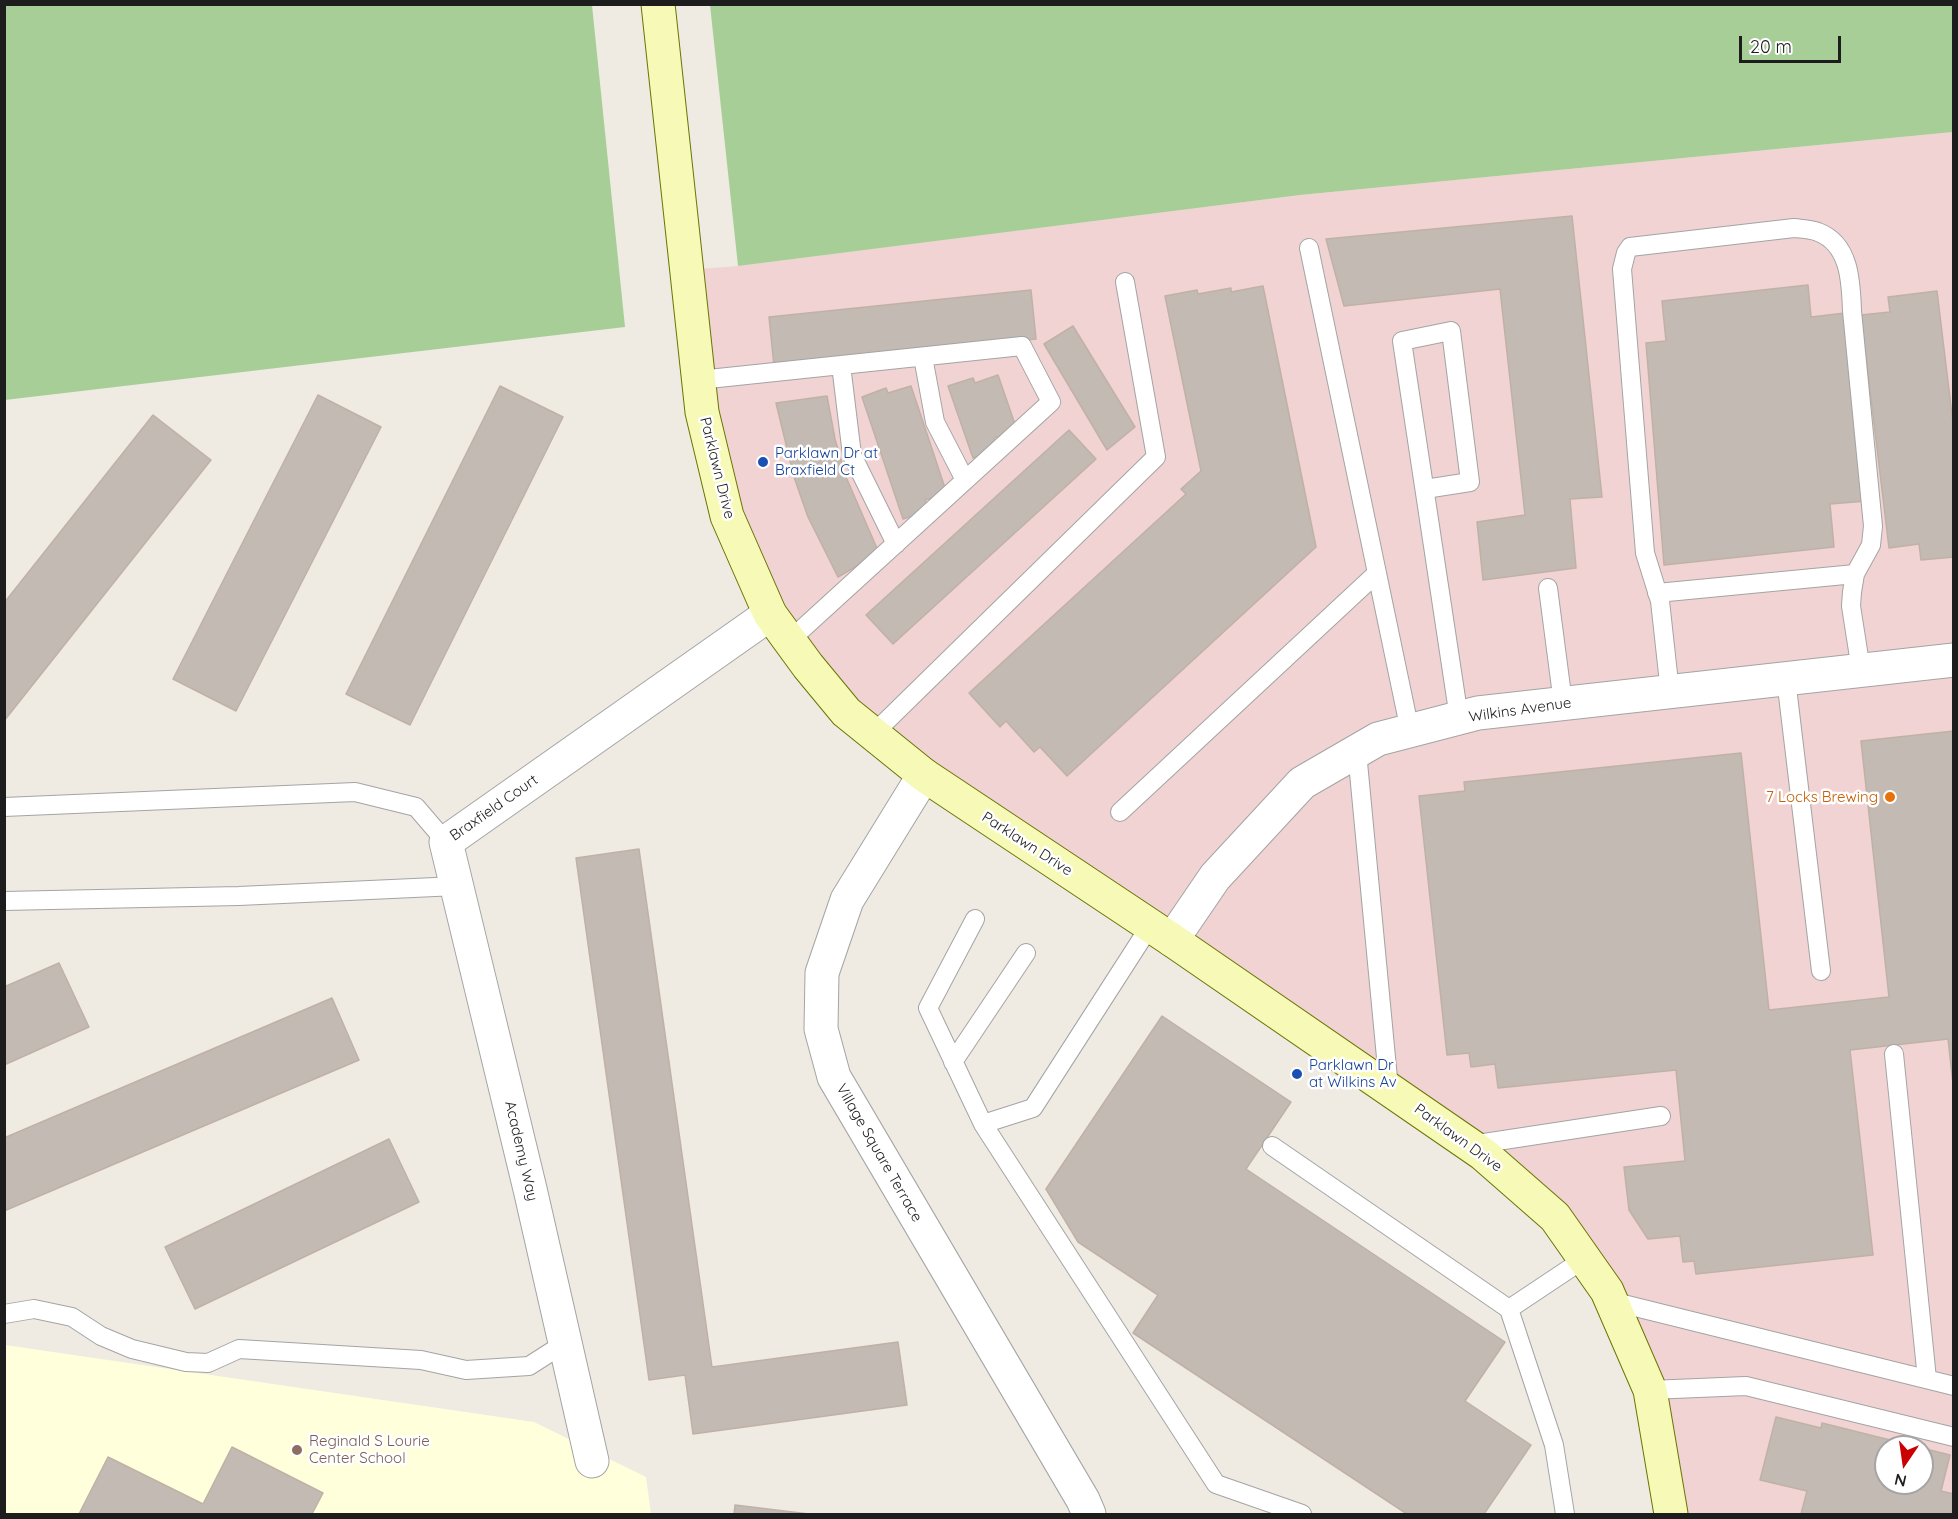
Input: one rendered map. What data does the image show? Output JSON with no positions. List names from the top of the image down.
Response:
{
  "streets": {
    "main road": ["Parklawn Drive"],
    "street": [
      "Wilkins Avenue",
      "Braxfield Court",
      "Academy Way",
      "Village Square Terrace"
    ]
  },
  "crossings": [
    ["Parklawn Drive", "Wilkins Avenue"],
    ["Parklawn Drive", "Braxfield Court"],
    ["Parklawn Drive", "Village Square Terrace"],
    ["Braxfield Court", "Academy Way"]
  ],
  "places": [
    "Parklawn Dr at Braxfield Ct",
    "7 Locks Brewing",
    "Parklawn Dr at Wilkins Av",
    "Reginald S Lourie Center School"
  ],
  "scale_bar": "20 m",
  "north": "bottom"
}
